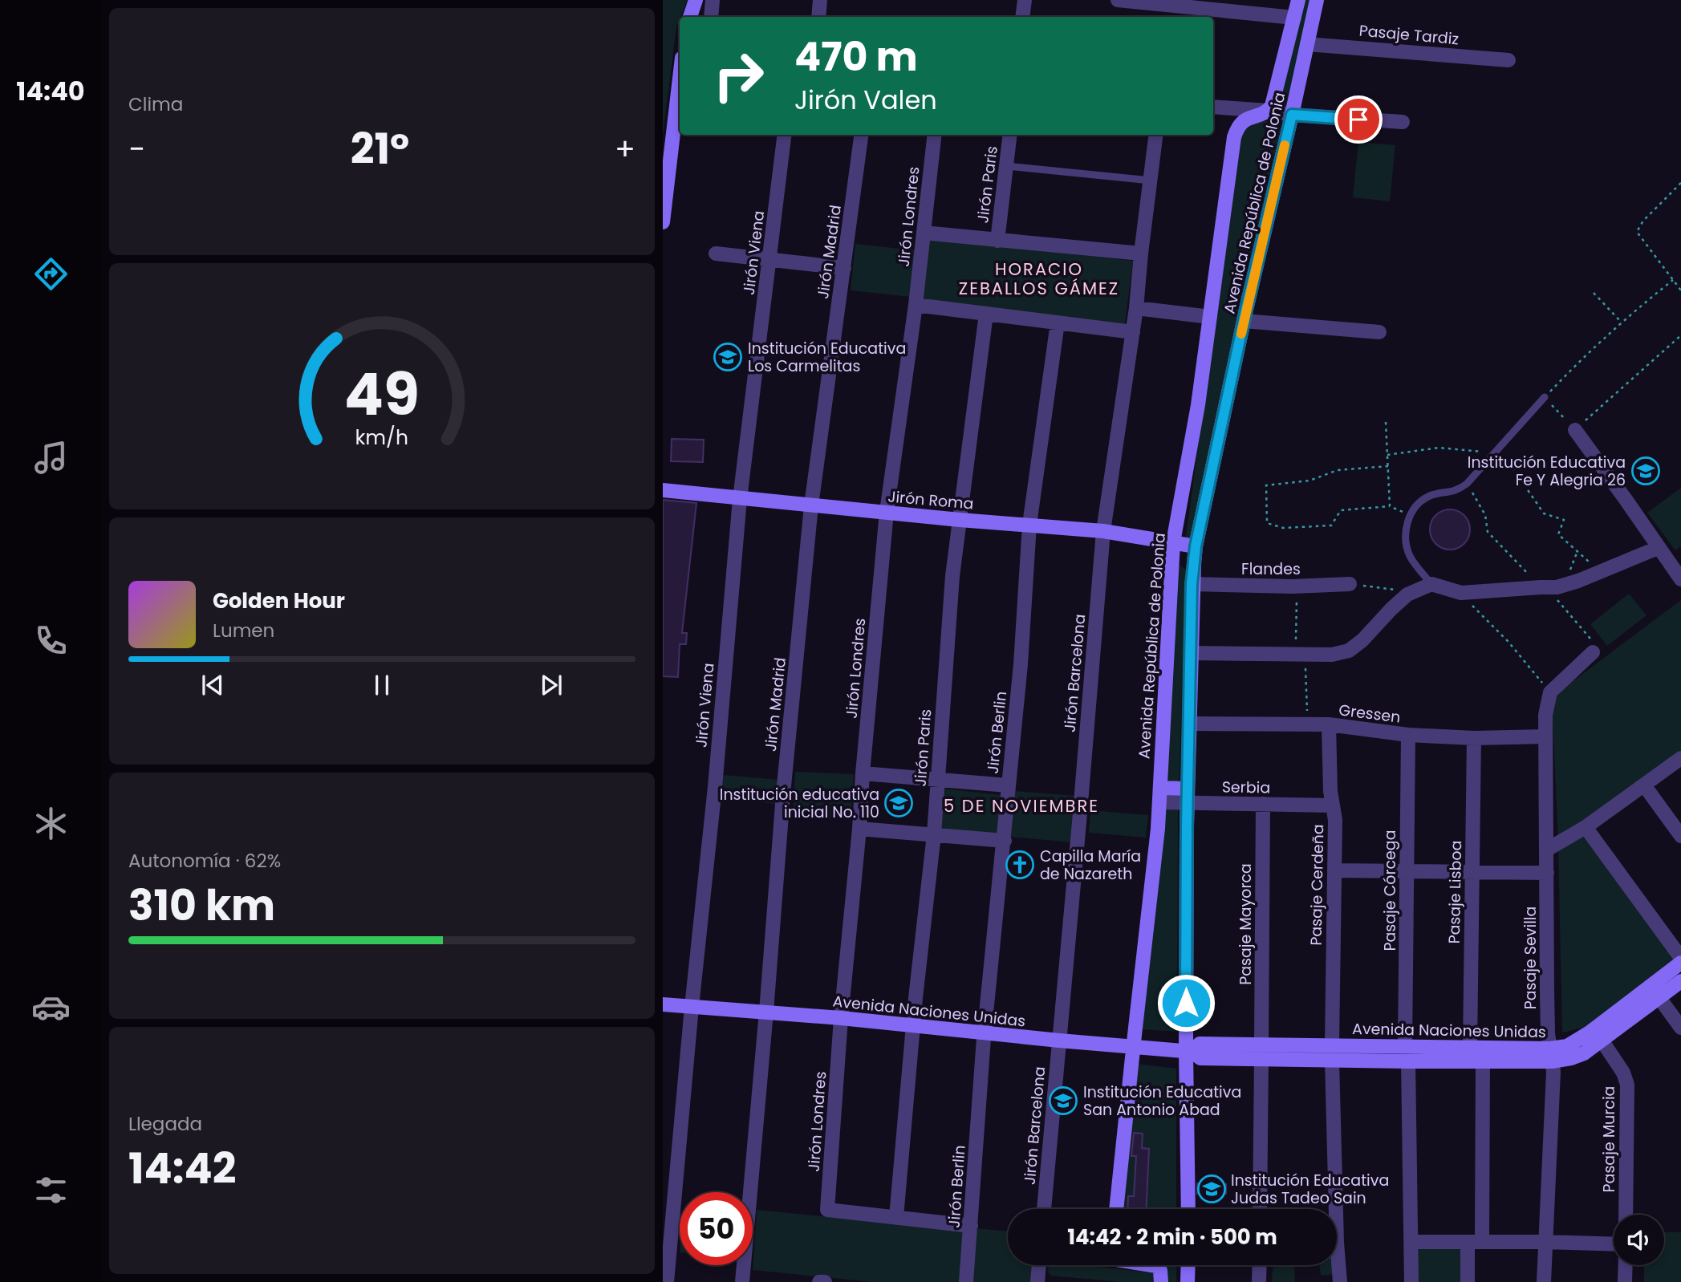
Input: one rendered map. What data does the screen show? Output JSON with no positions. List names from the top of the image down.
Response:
{
  "streets": {
    "main road": ["Avenida República de Polonia", "Jirón Roma", "Avenida Naciones Unidas"],
    "street": [
      "Pasaje Tardiz",
      "Jirón Paris",
      "Jirón Londres",
      "Jirón Madrid",
      "Jirón Viena",
      "Flandes",
      "Jirón Barcelona",
      "Gressen",
      "Jirón Berlin",
      "Serbia",
      "Pasaje Cerdeña",
      "Pasaje Córcega",
      "Pasaje Lisboa",
      "Pasaje Mayorca",
      "Pasaje Sevilla",
      "Pasaje Murcia"
    ]
  },
  "crossings": [
    ["Pasaje Tardiz", "Avenida República de Polonia"],
    ["Jirón Paris", "Jirón Londres"],
    ["Jirón Paris", "Jirón Roma"],
    ["Jirón Paris", "Avenida Naciones Unidas"],
    ["Avenida República de Polonia", "Jirón Roma"],
    ["Avenida República de Polonia", "Flandes"],
    ["Avenida República de Polonia", "Gressen"],
    ["Avenida República de Polonia", "Serbia"],
    ["Avenida República de Polonia", "Avenida Naciones Unidas"],
    ["Jirón Londres", "Jirón Roma"],
    ["Jirón Londres", "Avenida Naciones Unidas"],
    ["Jirón Madrid", "Jirón Roma"],
    ["Jirón Madrid", "Avenida Naciones Unidas"],
    ["Jirón Viena", "Jirón Roma"],
    ["Jirón Viena", "Avenida Naciones Unidas"],
    ["Jirón Roma", "Jirón Barcelona"],
    ["Jirón Roma", "Jirón Berlin"],
    ["Jirón Barcelona", "Avenida Naciones Unidas"],
    ["Gressen", "Pasaje Cerdeña"],
    ["Gressen", "Pasaje Córcega"],
    ["Gressen", "Pasaje Lisboa"],
    ["Gressen", "Pasaje Sevilla"],
    ["Jirón Berlin", "Avenida Naciones Unidas"],
    ["Serbia", "Pasaje Cerdeña"],
    ["Serbia", "Pasaje Mayorca"],
    ["Pasaje Cerdeña", "Avenida Naciones Unidas"],
    ["Pasaje Córcega", "Avenida Naciones Unidas"],
    ["Pasaje Lisboa", "Avenida Naciones Unidas"],
    ["Pasaje Mayorca", "Avenida Naciones Unidas"],
    ["Pasaje Sevilla", "Avenida Naciones Unidas"],
    ["Avenida Naciones Unidas", "Pasaje Murcia"]
  ],
  "districts": ["HORACIO ZEBALLOS GÁMEZ", "5 DE NOVIEMBRE"],
  "places": {
    "school or university": [
      "Institución Educativa Los Carmelitas",
      "Institución Educativa Fe Y Alegria 26",
      "Institución educativa inicial No. 110",
      "Institución Educativa San Antonio Abad",
      "Institución Educativa Judas Tadeo Sain"
    ],
    "church": ["Capilla María de Nazareth"]
  },
  "page": {
    "tabs": "14:40",
    "tile": [
      "Clima",
      ["Autonomía · 62%", "310 km"],
      ["Llegada", "14:42"]
    ],
    "turn": ["470 m", "Jirón Valen"],
    "heat": ["−", "21°", "+"],
    "song": ["Golden Hour", "Lumen"],
    "limit": "50",
    "trip": "14:42 · 2 min · 500 m",
    "gauge": ["49", "km/h"]
  }
}
